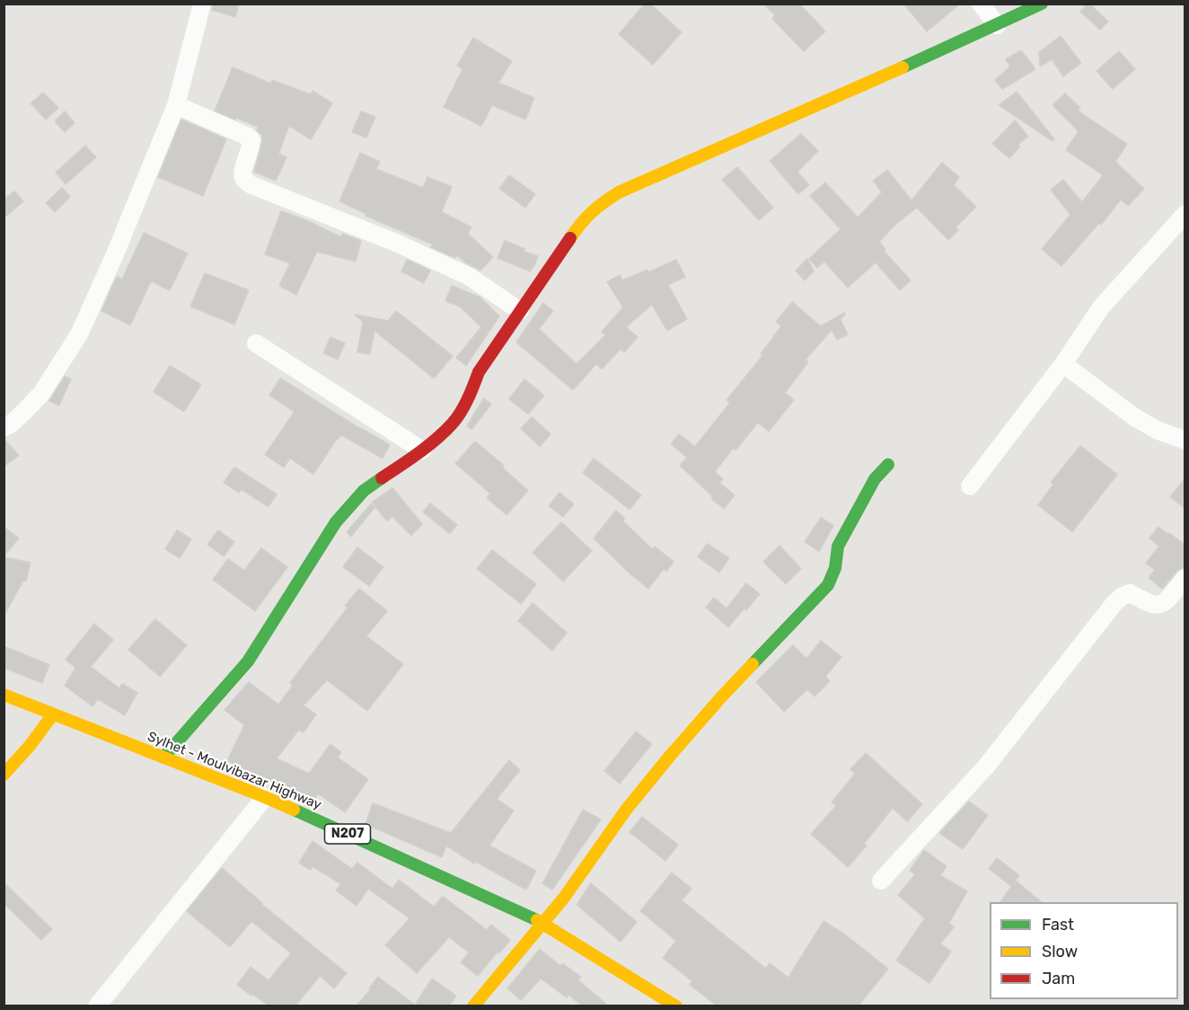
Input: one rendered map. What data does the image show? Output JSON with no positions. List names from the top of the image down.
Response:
{
  "streets": {
    "main road": ["Sylhet - Moulvibazar Highway", "N207"]
  },
  "legend": ["Fast", "Slow", "Jam"]
}
